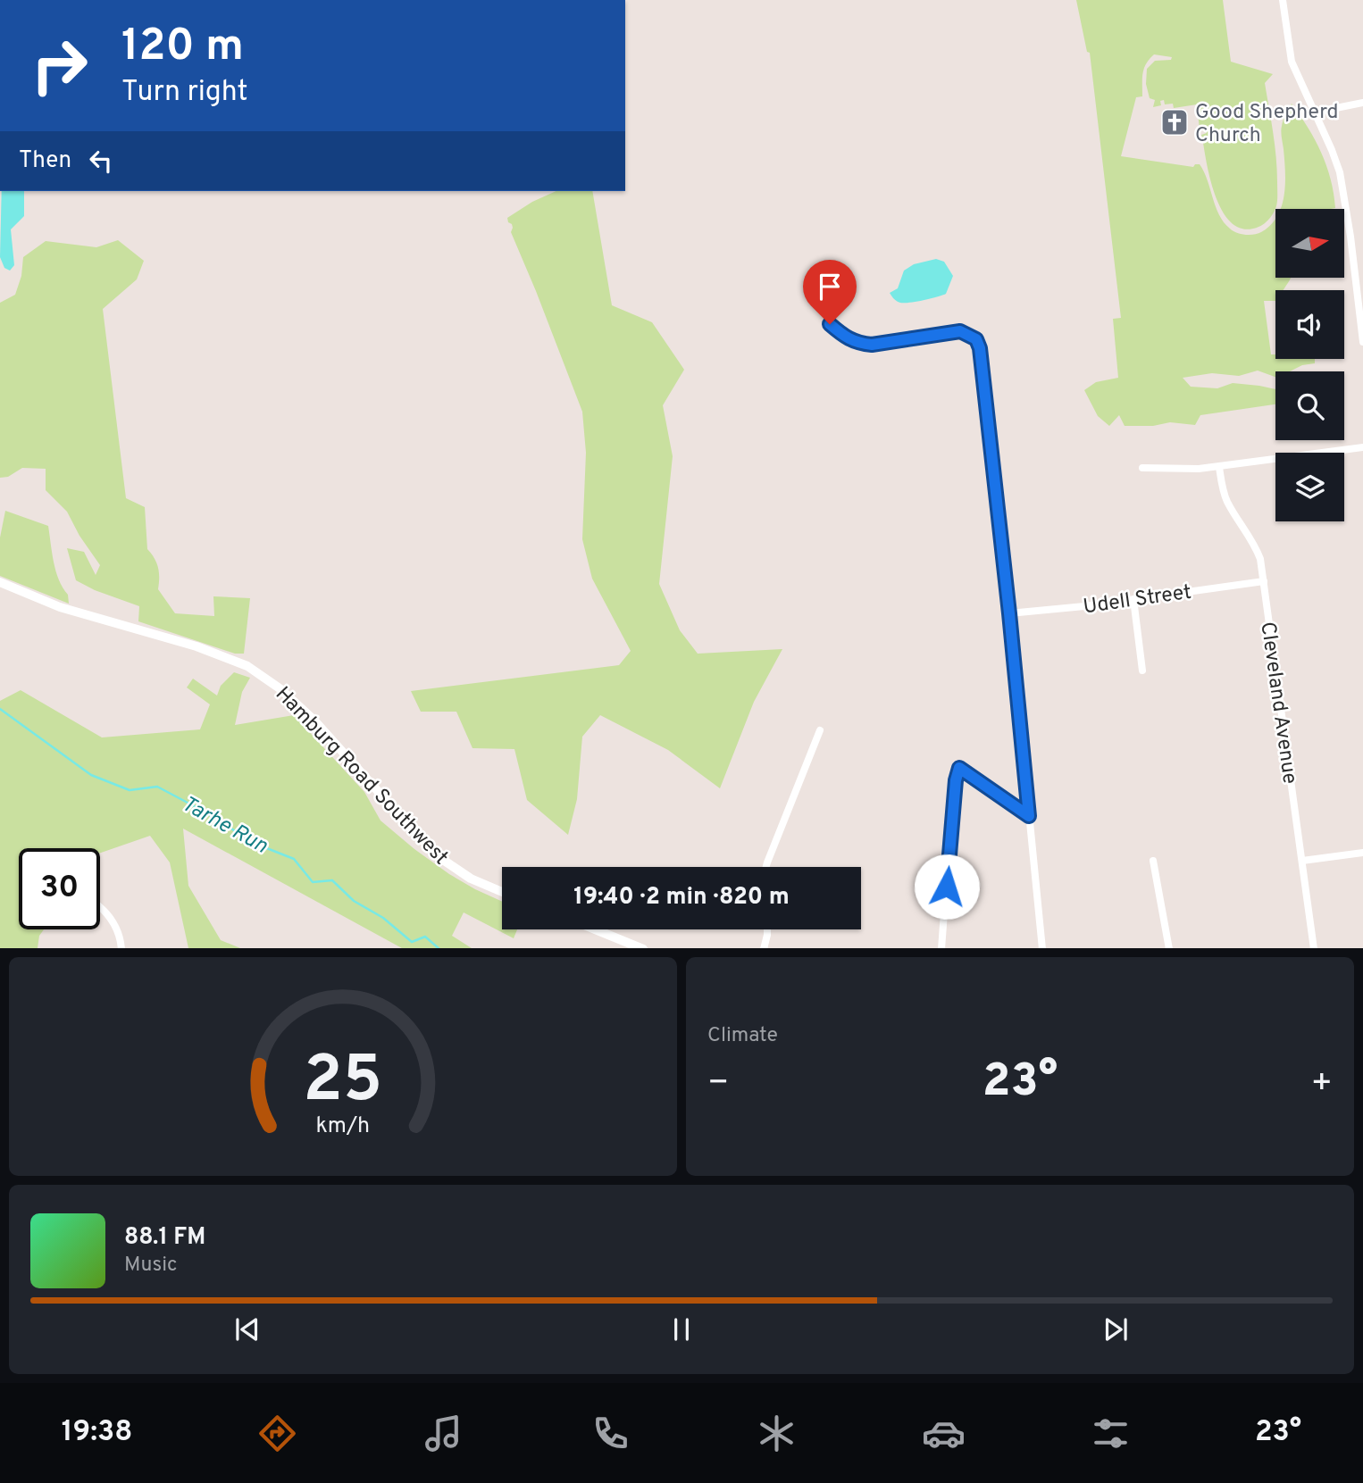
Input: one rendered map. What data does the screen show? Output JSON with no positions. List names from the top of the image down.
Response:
{
  "streets": {
    "street": ["Udell Street", "Cleveland Avenue", "Hamburg Road Southwest"]
  },
  "crossings": [
    ["Udell Street", "Cleveland Avenue"]
  ],
  "water": ["Tarhe Run"],
  "places": {
    "church": ["Good Shepherd Church"]
  },
  "north": "right",
  "page": {
    "turn": ["120 m", "Turn right"],
    "then": "Then",
    "limit": "30",
    "trip": "19:40 · 2 min · 820 m",
    "tile": "Climate",
    "heat": ["−", "23°", "+"],
    "song": ["88.1 FM", "Music"],
    "tabs": ["19:38", "23°"],
    "gauge": ["25", "km/h"]
  }
}
